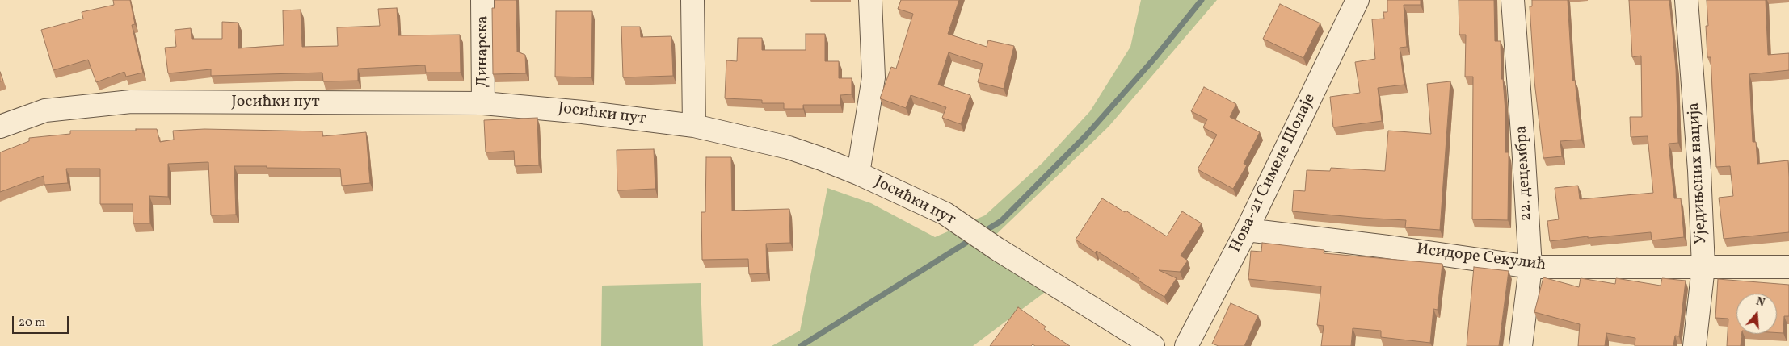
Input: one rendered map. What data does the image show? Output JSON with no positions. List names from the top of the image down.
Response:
{
  "streets": {
    "street": [
      "Динарска",
      "Јосићки пут",
      "Нова-21 Симеле Шолаје",
      "22. децембра",
      "Уједињених нација",
      "Исидоре Секулић"
    ]
  },
  "crossings": [
    ["Динарска", "Јосићки пут"],
    ["Нова-21 Симеле Шолаје", "Исидоре Секулић"],
    ["22. децембра", "Исидоре Секулић"],
    ["Уједињених нација", "Исидоре Секулић"]
  ],
  "scale_bar": "20 m",
  "north": "top"
}
